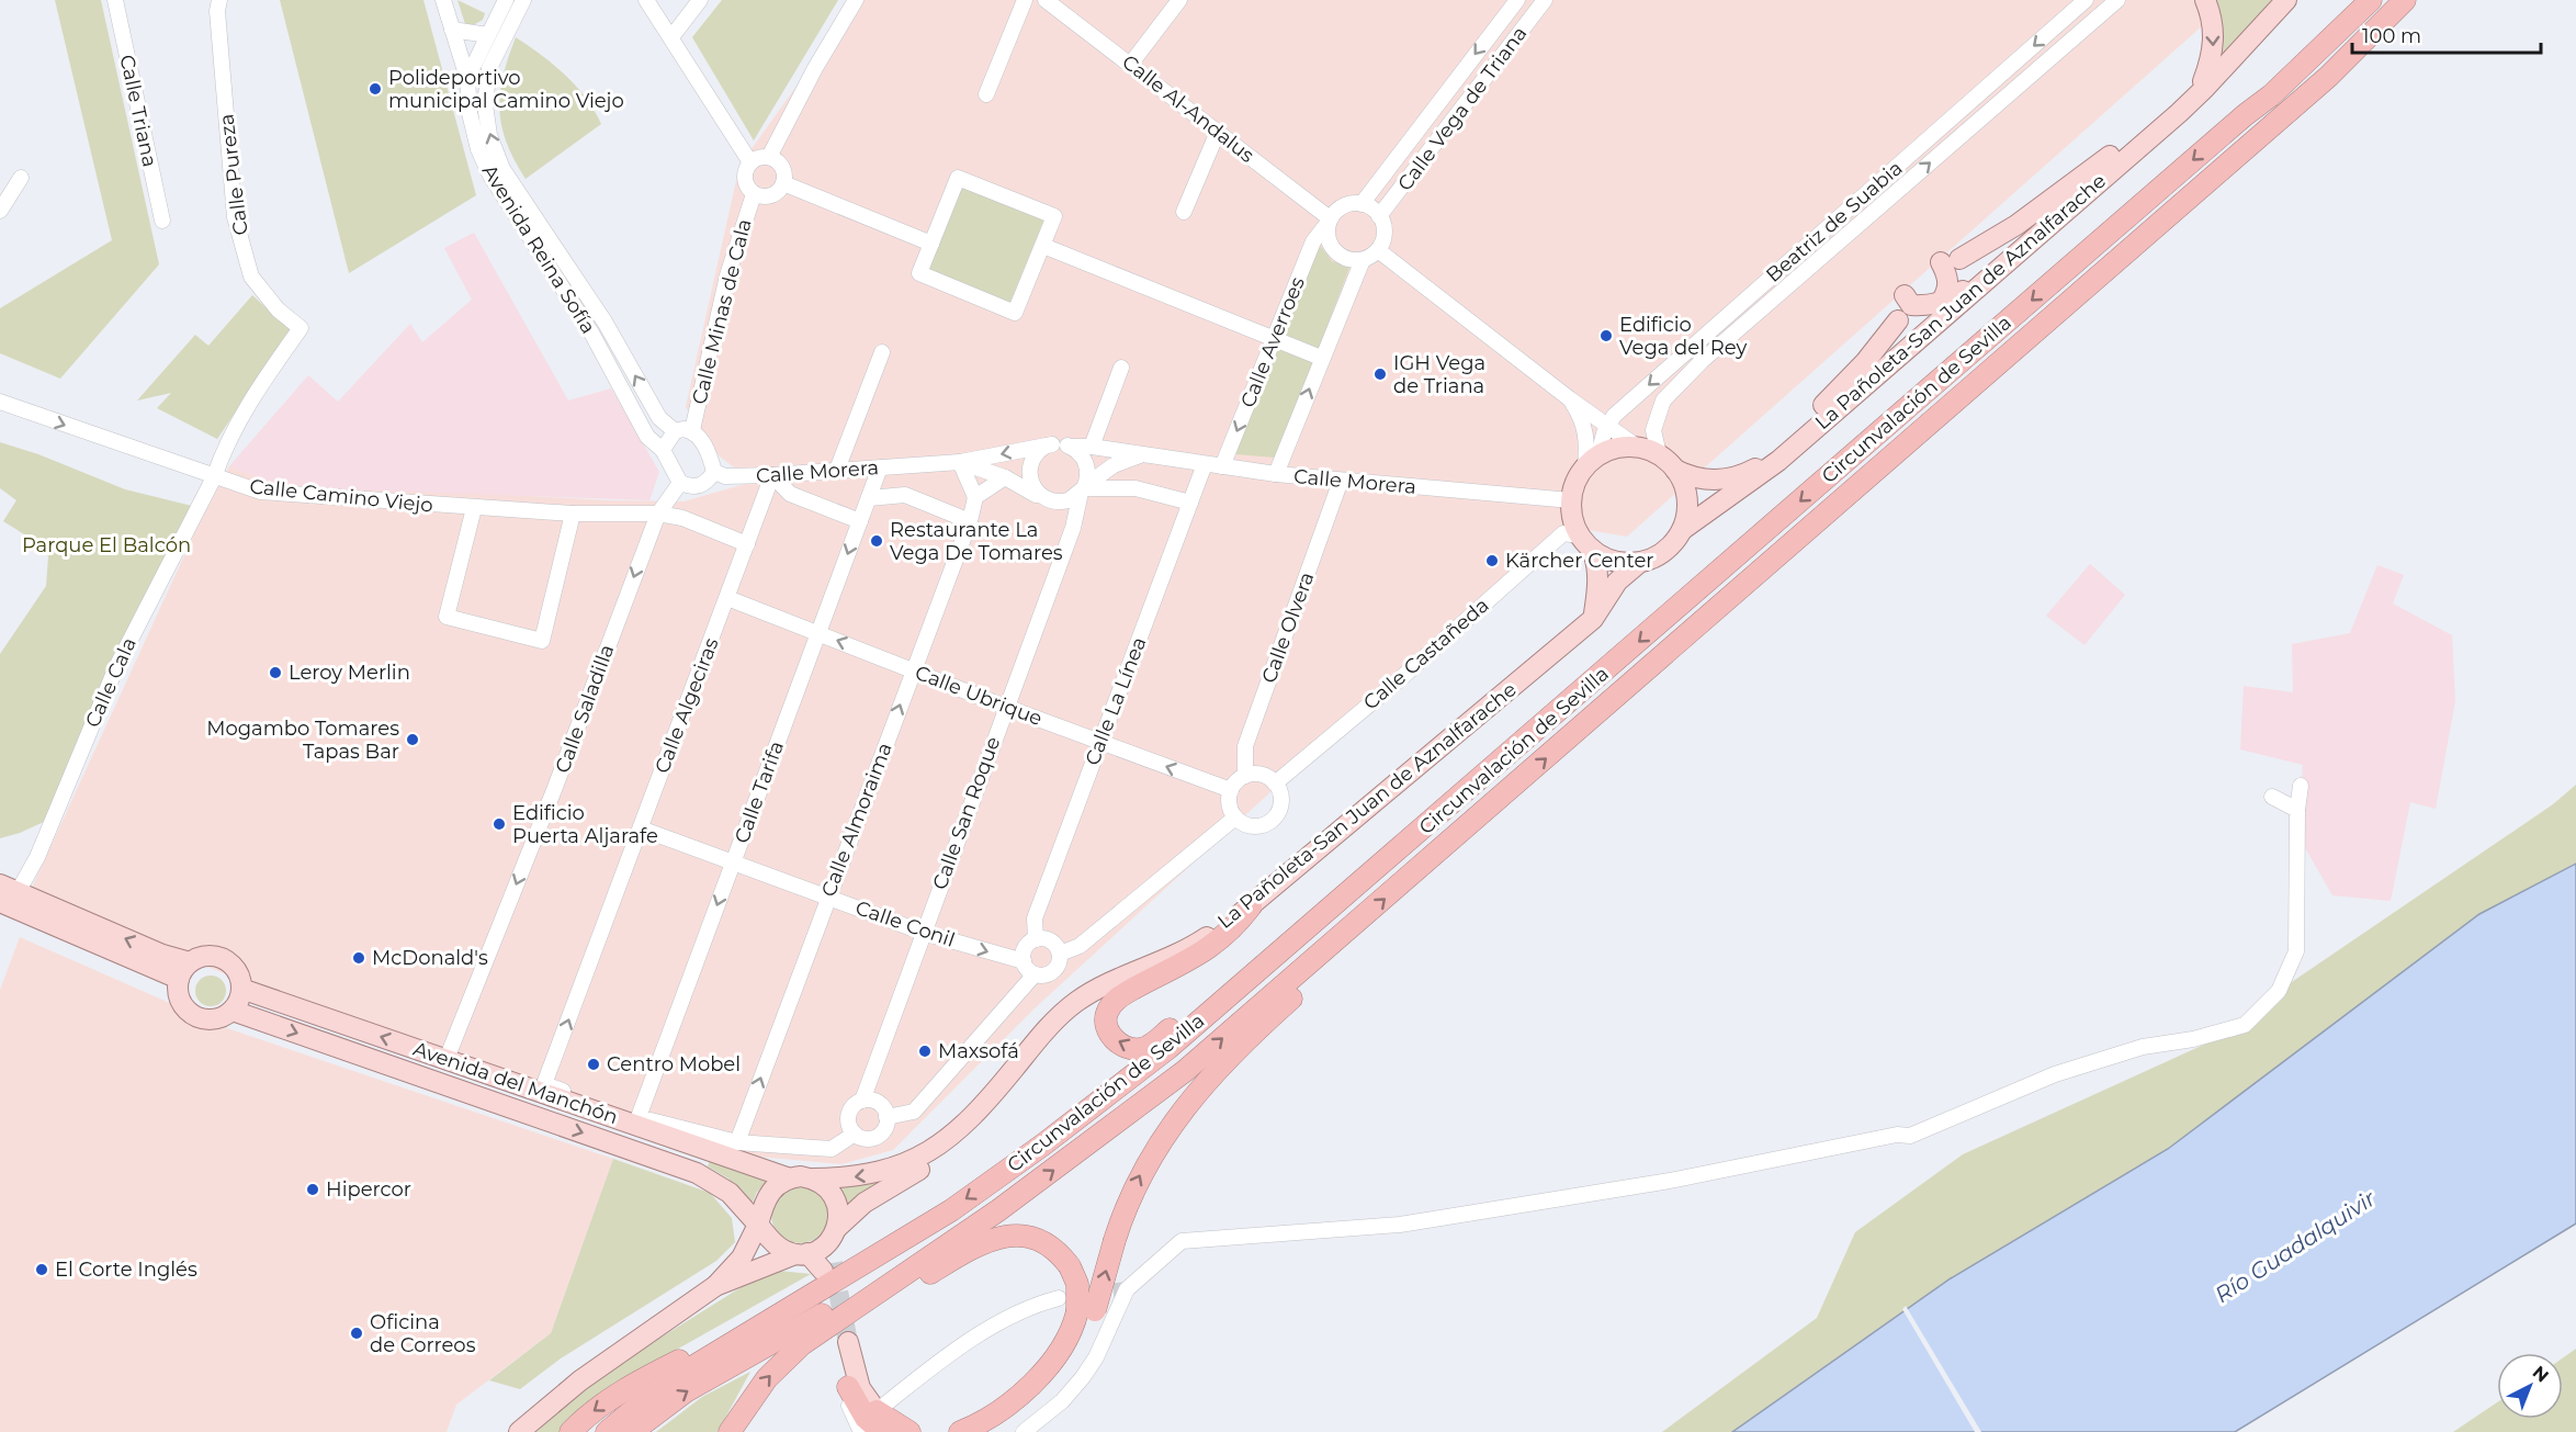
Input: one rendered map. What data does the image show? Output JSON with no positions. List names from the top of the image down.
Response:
{
  "streets": {
    "highway": ["Circunvalación de Sevilla"],
    "main road": ["La Pañoleta-San Juan de Aznalfarache", "Avenida del Manchón"],
    "street": [
      "Calle Al-Andalus",
      "Calle Vega de Triana",
      "Calle Triana",
      "Calle Pureza",
      "Beatriz de Suabia",
      "Avenida Reina Sofía",
      "Calle Minas de Cala",
      "Calle Averroes",
      "Calle Morera",
      "Calle Camino Viejo",
      "Calle Olvera",
      "Calle Castañeda",
      "Calle Cala",
      "Calle Ubrique",
      "Calle La Línea",
      "Calle Algeciras",
      "Calle Saladilla",
      "Calle Tarifa",
      "Calle San Roque",
      "Calle Almoraima",
      "Calle Conil"
    ]
  },
  "crossings": [
    ["Calle Al-Andalus", "Calle Vega de Triana"],
    ["Calle Al-Andalus", "Calle Averroes"],
    ["Calle Vega de Triana", "Calle Averroes"],
    ["Calle Pureza", "Calle Cala"],
    ["Beatriz de Suabia", "La Pañoleta-San Juan de Aznalfarache"],
    ["Beatriz de Suabia", "Calle Morera"],
    ["Beatriz de Suabia", "Calle Castañeda"],
    ["Avenida Reina Sofía", "Calle Minas de Cala"],
    ["Avenida Reina Sofía", "Calle Morera"],
    ["La Pañoleta-San Juan de Aznalfarache", "Calle Morera"],
    ["La Pañoleta-San Juan de Aznalfarache", "Calle Castañeda"],
    ["La Pañoleta-San Juan de Aznalfarache", "Avenida del Manchón"],
    ["Calle Minas de Cala", "Calle Morera"],
    ["Calle Averroes", "Calle Morera"],
    ["Calle Morera", "Calle Olvera"],
    ["Calle Morera", "Calle Castañeda"],
    ["Calle Morera", "Calle La Línea"],
    ["Calle Morera", "Calle Algeciras"],
    ["Calle Morera", "Calle Tarifa"],
    ["Calle Morera", "Calle San Roque"],
    ["Calle Camino Viejo", "Calle Cala"],
    ["Calle Camino Viejo", "Calle Algeciras"],
    ["Calle Camino Viejo", "Calle Saladilla"],
    ["Calle Olvera", "Calle Castañeda"],
    ["Calle Olvera", "Calle Ubrique"],
    ["Calle Castañeda", "Calle Ubrique"],
    ["Calle Ubrique", "Calle La Línea"],
    ["Calle Ubrique", "Calle Algeciras"],
    ["Calle Ubrique", "Calle Tarifa"],
    ["Calle Ubrique", "Calle San Roque"],
    ["Calle Ubrique", "Calle Almoraima"],
    ["Calle La Línea", "Calle Conil"],
    ["Calle Algeciras", "Calle Tarifa"],
    ["Calle Algeciras", "Calle Conil"],
    ["Calle Saladilla", "Avenida del Manchón"],
    ["Calle Tarifa", "Calle Conil"],
    ["Calle San Roque", "Calle Conil"],
    ["Calle Almoraima", "Calle Conil"],
    ["Calle Almoraima", "Avenida del Manchón"]
  ],
  "one_way": [
    "Calle Ubrique",
    "Calle Saladilla",
    "Calle Tarifa",
    "Calle Almoraima"
  ],
  "water": ["Río Guadalquivir"],
  "parks": ["Parque El Balcón"],
  "places": [
    "Polideportivo municipal Camino Viejo",
    "Edificio Vega del Rey",
    "IGH Vega de Triana",
    "Restaurante La Vega De Tomares",
    "Kärcher Center",
    "Leroy Merlin",
    "Mogambo Tomares Tapas Bar",
    "Edificio Puerta Aljarafe",
    "McDonald's",
    "Maxsofá",
    "Centro Mobel",
    "Hipercor",
    "El Corte Inglés",
    "Oficina de Correos"
  ],
  "scale_bar": "100 m",
  "north": "top right"
}
